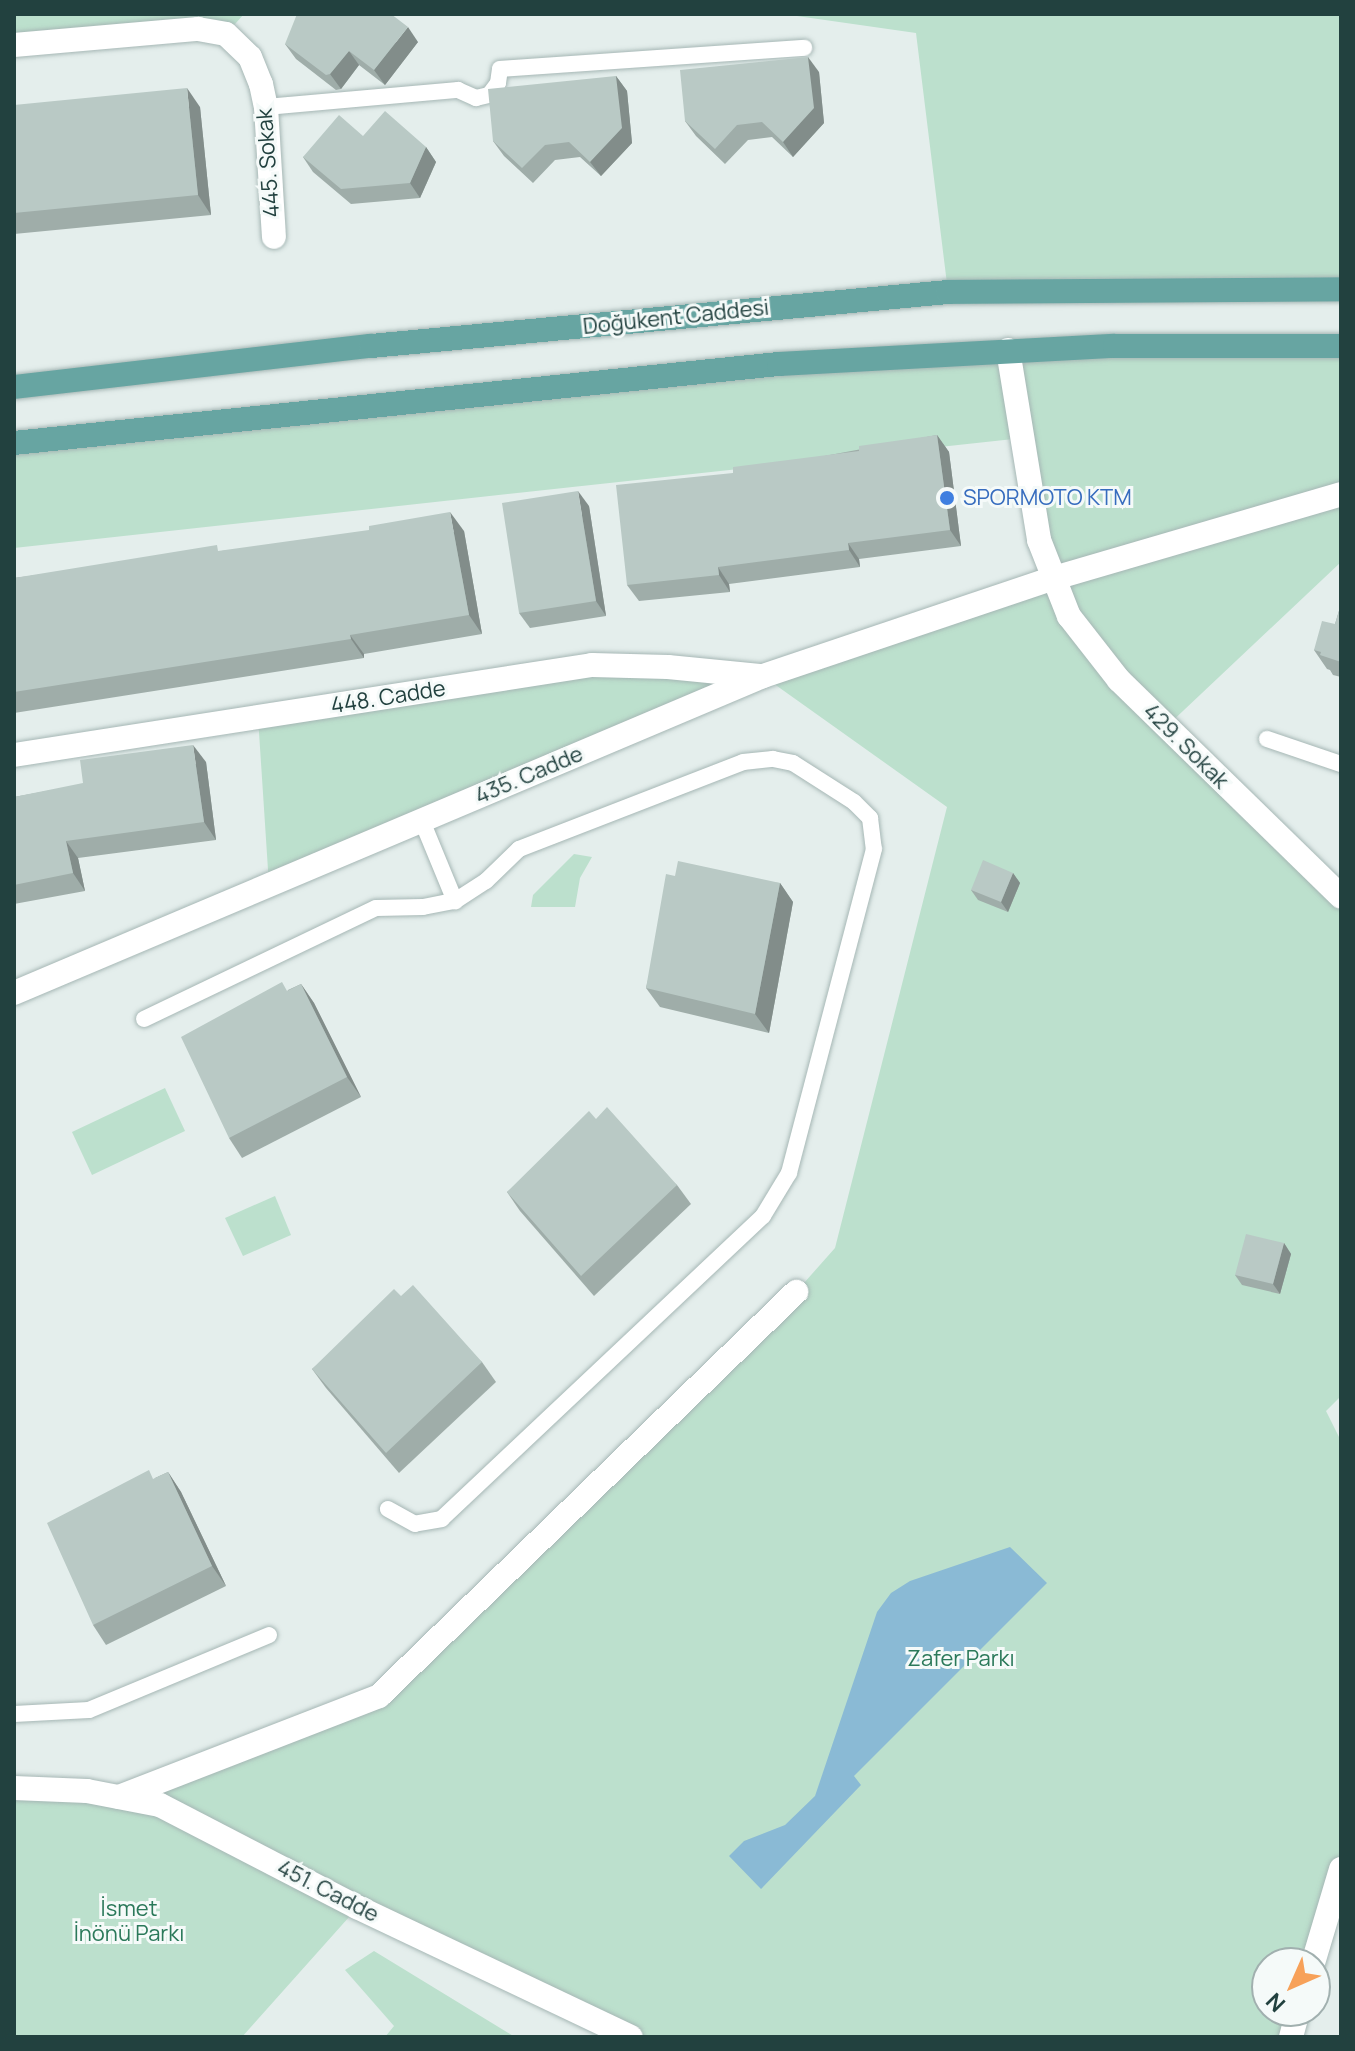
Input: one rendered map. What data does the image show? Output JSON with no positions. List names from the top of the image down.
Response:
{
  "streets": {
    "main road": ["Doğukent Caddesi"],
    "street": [
      "445. Sokak",
      "448. Cadde",
      "429. Sokak",
      "435. Cadde",
      "451. Cadde"
    ]
  },
  "crossings": [
    ["448. Cadde", "435. Cadde"],
    ["429. Sokak", "435. Cadde"]
  ],
  "parks": ["Zafer Parkı", "İsmet İnönü Parkı"],
  "places": ["SPORMOTO KTM"],
  "north": "bottom left"
}
